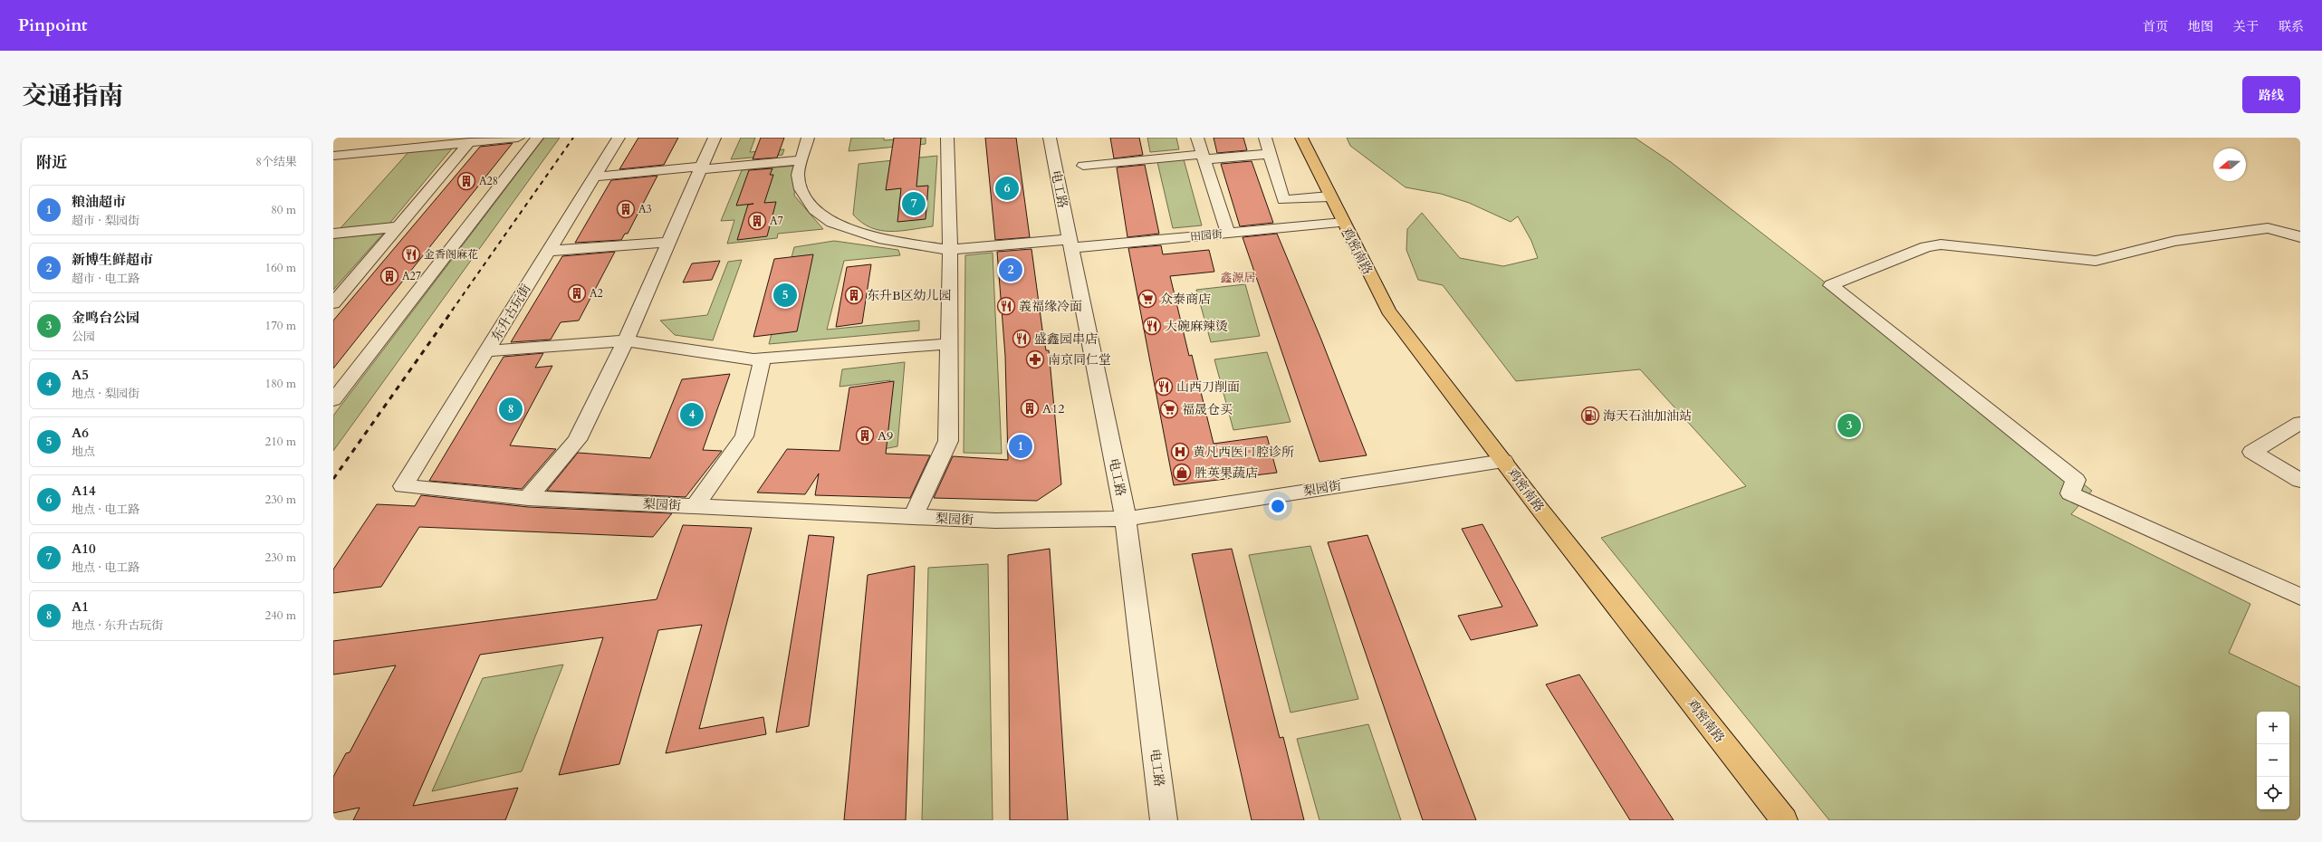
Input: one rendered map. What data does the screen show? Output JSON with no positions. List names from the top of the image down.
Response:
{
  "streets": {
    "main road": ["鸡密南路"],
    "street": [
      "电工路",
      "田园街",
      "东升古玩街",
      "梨园街"
    ]
  },
  "crossings": [
    ["电工路", "田园街"],
    ["电工路", "梨园街"],
    ["田园街", "鸡密南路"],
    ["鸡密南路", "梨园街"],
    ["东升古玩街", "梨园街"]
  ],
  "districts": ["鑫源居"],
  "places": {
    "building": [
      "A28",
      "A3",
      "A7",
      "A27",
      "A2",
      "东升B区幼儿园",
      "A12",
      "A9"
    ],
    "restaurant": [
      "金香阁麻花",
      "義福缘冷面",
      "大碗麻辣烫",
      "盛鑫园串店",
      "山西刀削面"
    ],
    "supermarket": ["众泰商店", "福晟仓买"],
    "pharmacy": ["南京同仁堂"],
    "fuel station": ["海天石油加油站"],
    "hospital": ["黄凡西医口腔诊所"],
    "shop": ["胜英果蔬店"]
  },
  "north": "left",
  "page": {
    "header": "Pinpoint",
    "nav": [
      "首页",
      "地图",
      "关于",
      "联系"
    ],
    "title": "交通指南",
    "buttons": "路线",
    "heading": ["附近", "8个结果"],
    "pins": [
      "6",
      "7",
      "2",
      "5",
      "8",
      "4",
      "3",
      "1"
    ],
    "list": [
      {
        "mark": "1",
        "name": "粮油超市",
        "note": "超市 · 梨园街",
        "value": "80 m"
      },
      {
        "mark": "2",
        "name": "新博生鲜超市",
        "note": "超市 · 电工路",
        "value": "160 m"
      },
      {
        "mark": "3",
        "name": "金鸣台公园",
        "note": "公园",
        "value": "170 m"
      },
      {
        "mark": "4",
        "name": "A5",
        "note": "地点 · 梨园街",
        "value": "180 m"
      },
      {
        "mark": "5",
        "name": "A6",
        "note": "地点",
        "value": "210 m"
      },
      {
        "mark": "6",
        "name": "A14",
        "note": "地点 · 电工路",
        "value": "230 m"
      },
      {
        "mark": "7",
        "name": "A10",
        "note": "地点 · 电工路",
        "value": "230 m"
      },
      {
        "mark": "8",
        "name": "A1",
        "note": "地点 · 东升古玩街",
        "value": "240 m"
      }
    ],
    "map_buttons": ["+", "−"]
  }
}
